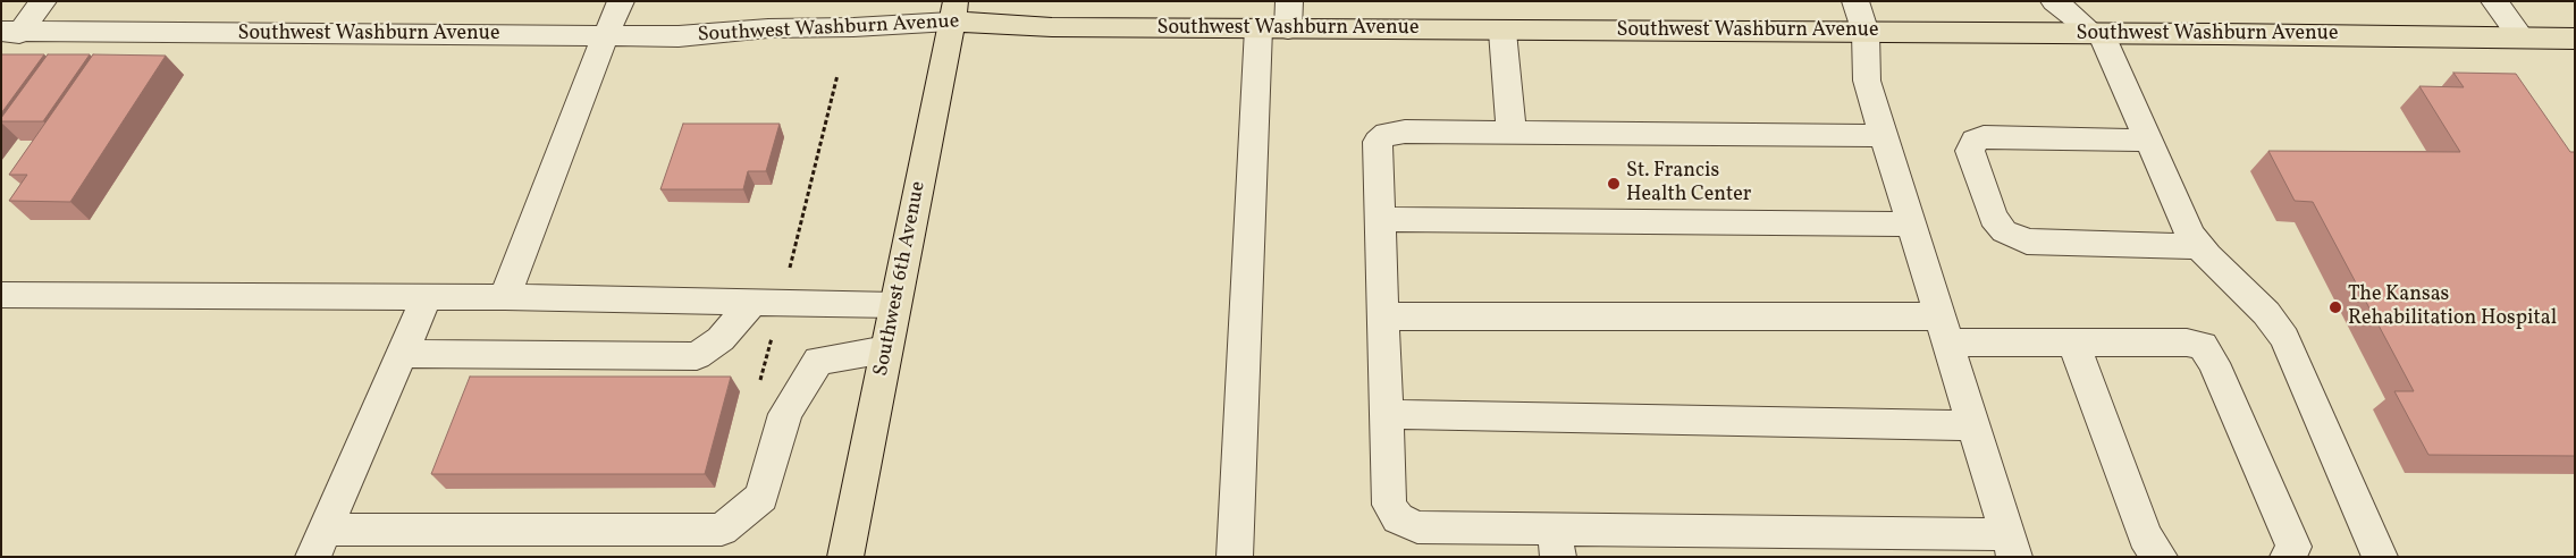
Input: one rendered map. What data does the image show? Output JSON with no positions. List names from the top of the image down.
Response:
{
  "streets": {
    "main road": ["Southwest Washburn Avenue", "Southwest 6th Avenue"]
  },
  "crossings": [
    ["Southwest Washburn Avenue", "Southwest 6th Avenue"]
  ],
  "places": ["St. Francis Health Center", "The Kansas Rehabilitation Hospital"]
}
